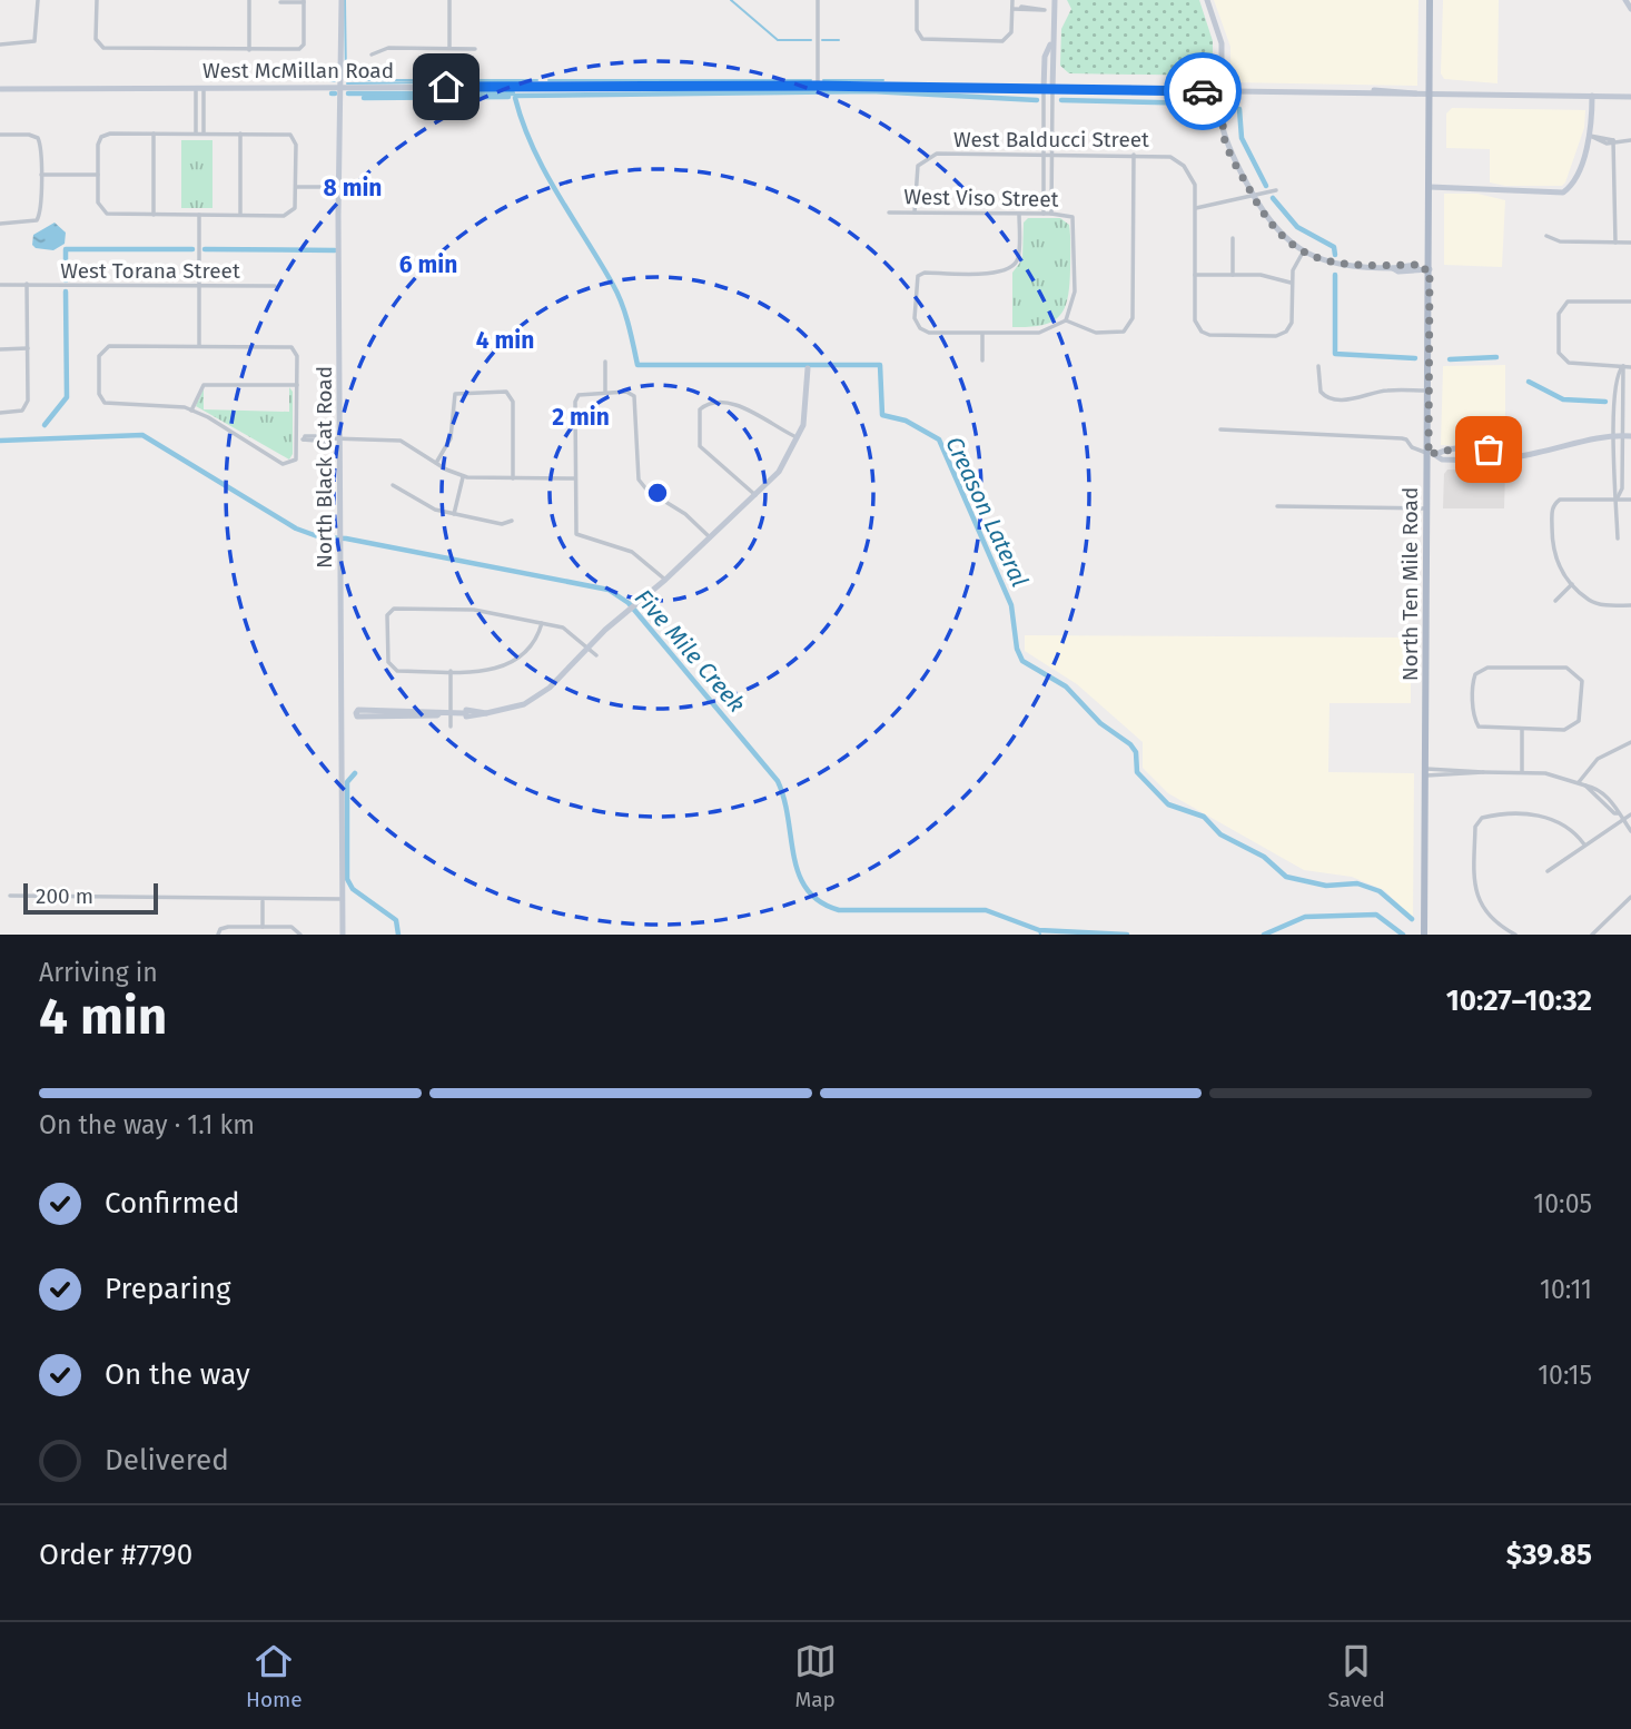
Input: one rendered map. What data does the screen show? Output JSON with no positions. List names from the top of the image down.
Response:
{
  "streets": {
    "main road": ["West McMillan Road", "North Black Cat Road", "North Ten Mile Road"],
    "street": ["West Balducci Street", "West Viso Street", "West Torana Street"]
  },
  "crossings": [
    ["West McMillan Road", "North Black Cat Road"],
    ["West McMillan Road", "North Ten Mile Road"],
    ["West Balducci Street", "West Viso Street"]
  ],
  "water": ["Creason Lateral", "Five Mile Creek"],
  "scale_bar": "200 m",
  "page": {
    "scale": "200 m",
    "heading": ["4 min", "Arriving in", "10:27–10:32"],
    "panel": ["Order #7790", "$39.85"],
    "bar": "On the way · 1.1 km",
    "list": [
      ["Confirmed", "10:05"],
      ["Preparing", "10:11"],
      ["On the way", "10:15"],
      "Delivered"
    ],
    "tabs": ["Home", "Map", "Saved"]
  },
  "rings": [
    "8 min",
    "6 min",
    "4 min",
    "2 min"
  ]
}
